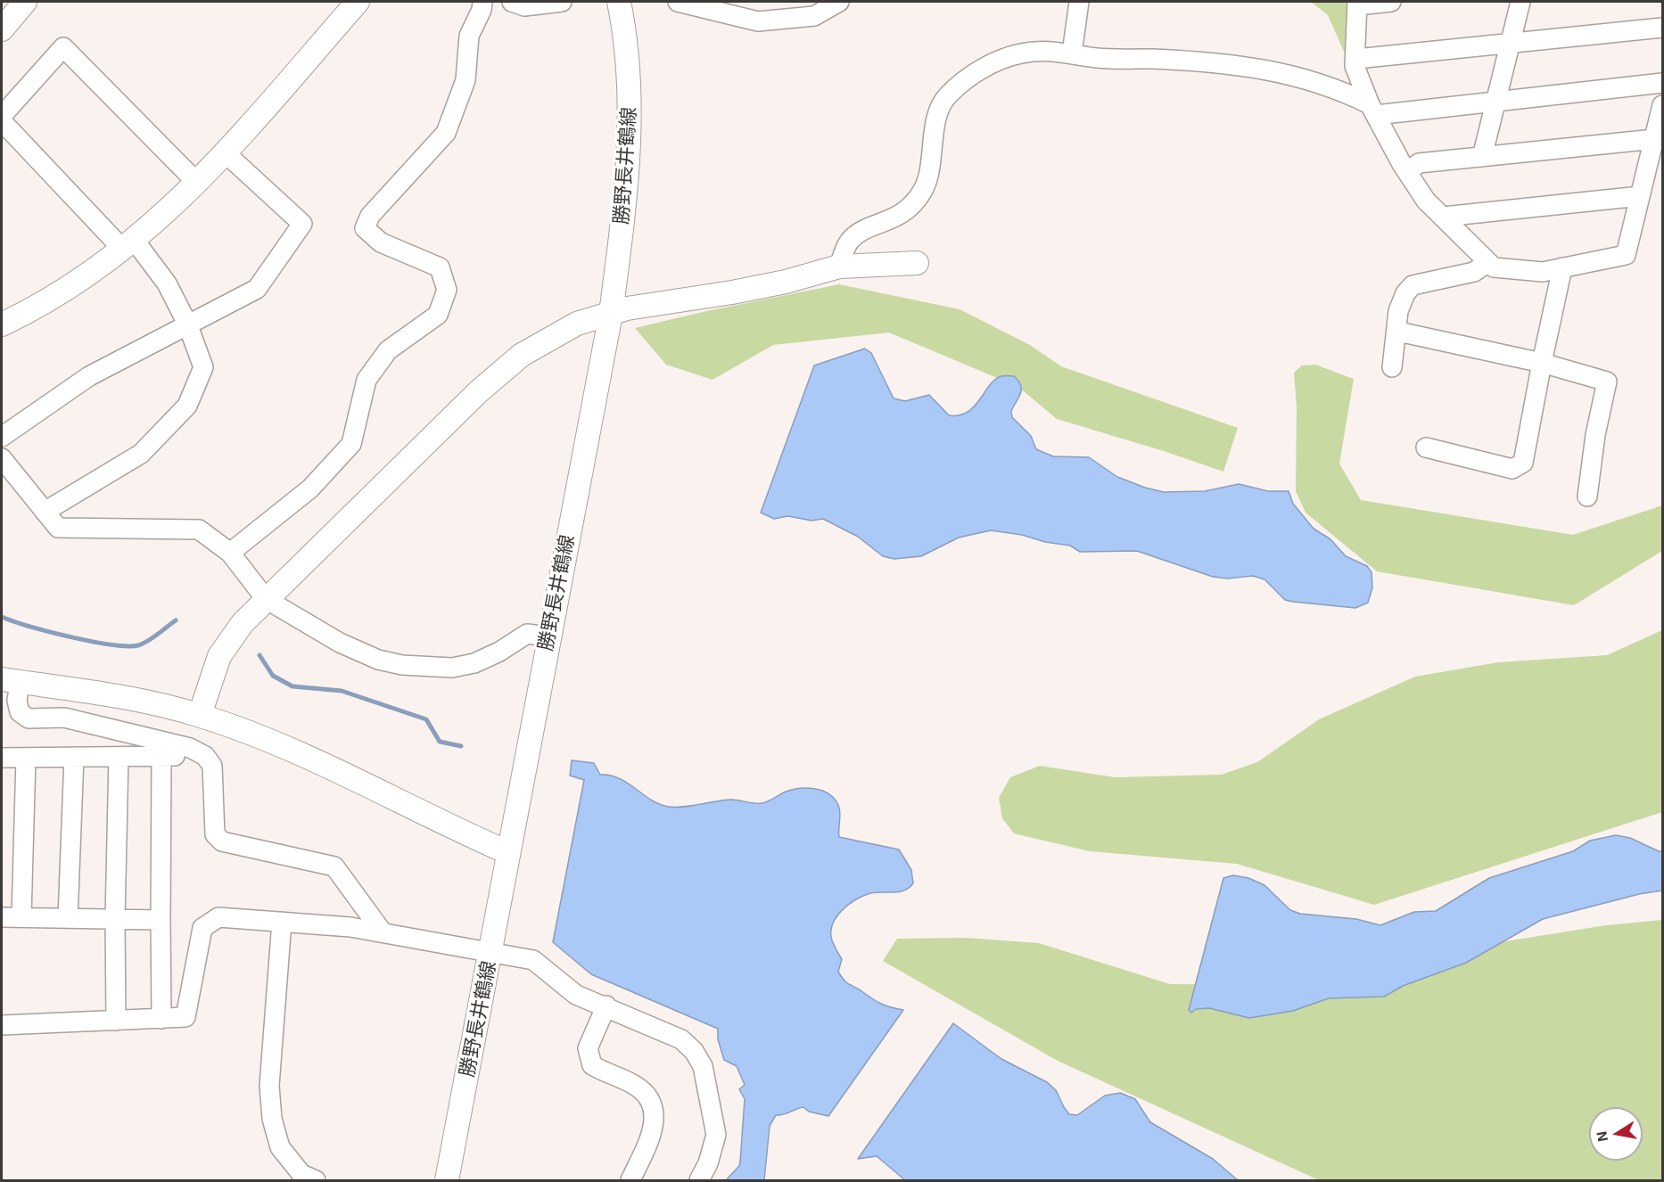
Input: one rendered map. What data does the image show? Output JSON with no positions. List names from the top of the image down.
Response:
{
  "streets": {
    "street": ["勝野長井鶴線"]
  },
  "north": "left"
}
